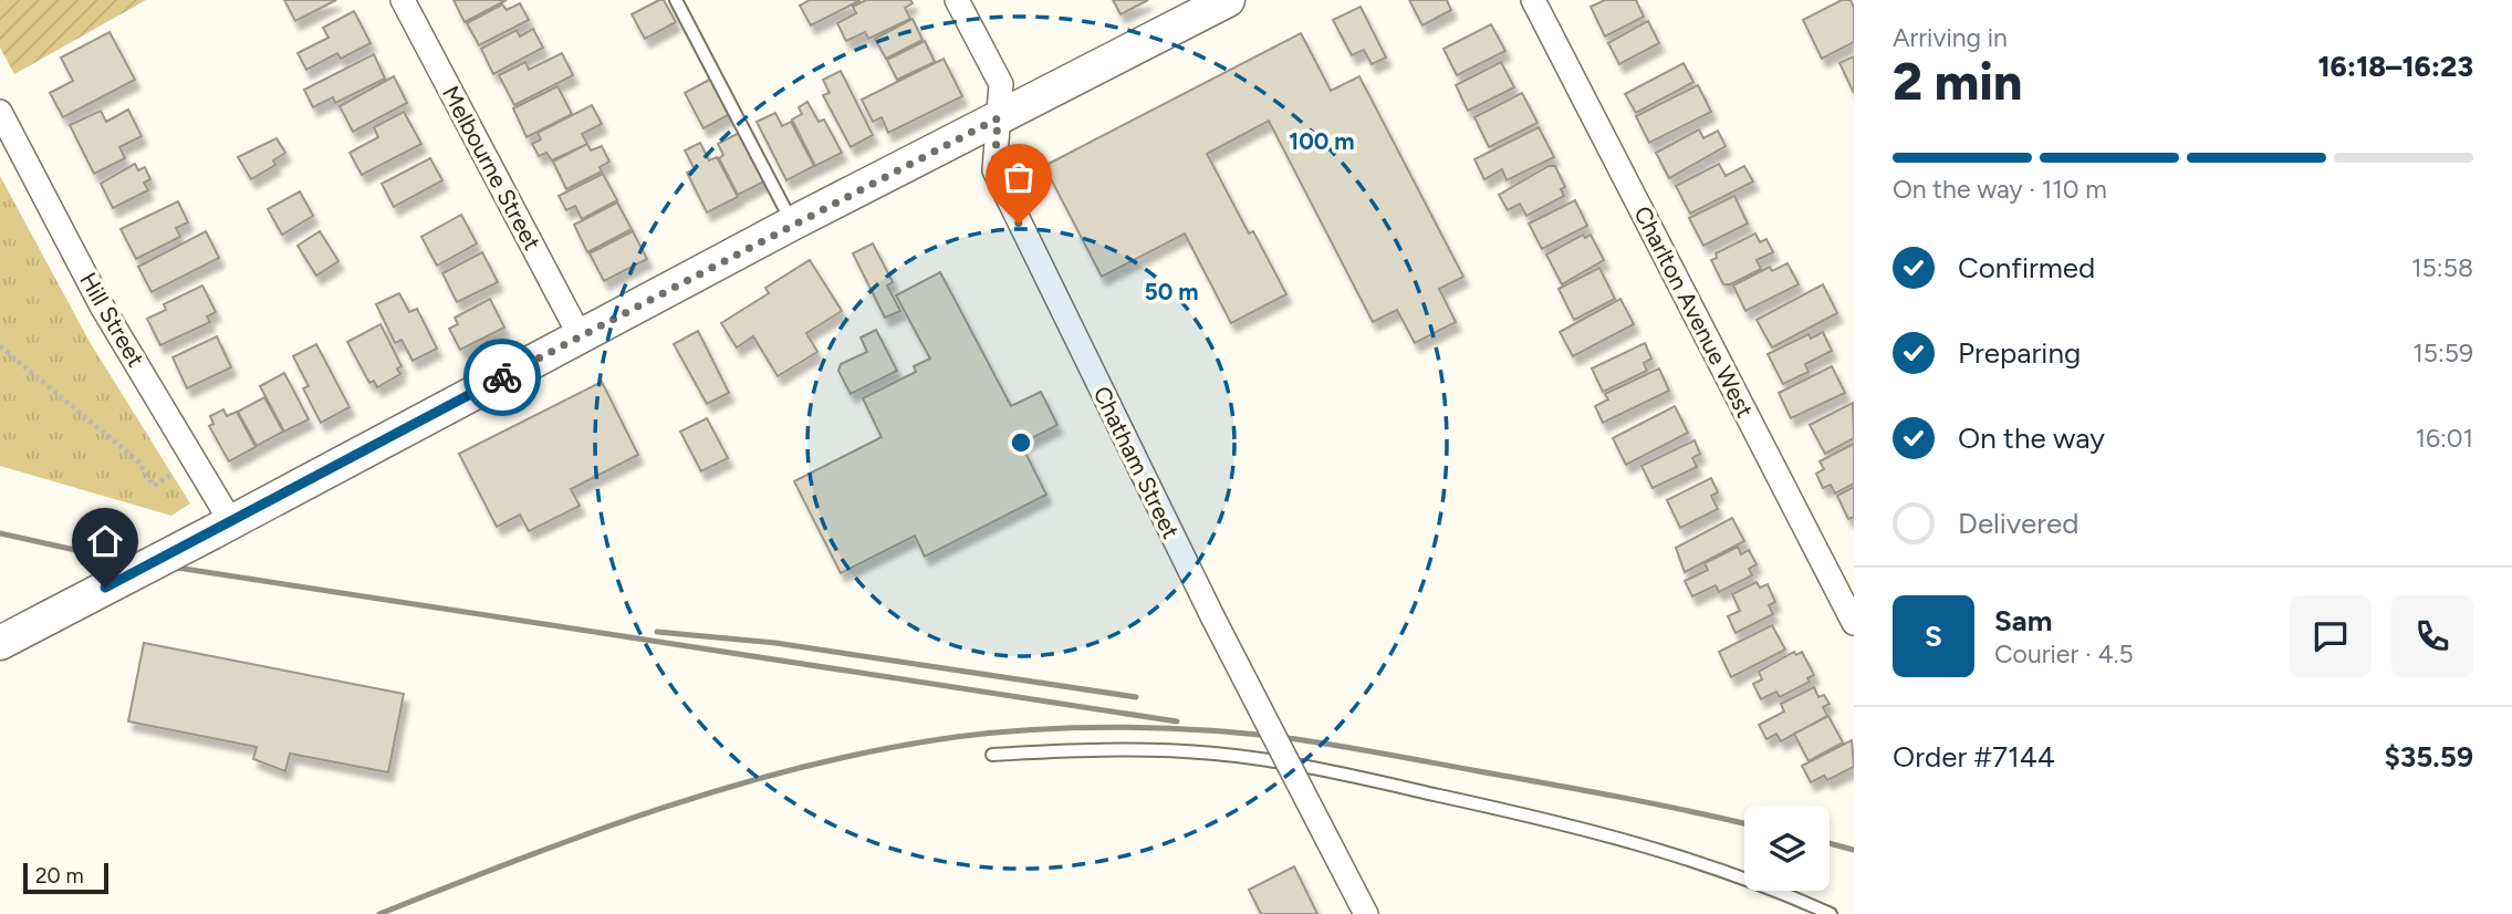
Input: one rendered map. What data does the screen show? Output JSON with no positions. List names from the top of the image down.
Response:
{
  "streets": {
    "street": [
      "Melbourne Street",
      "Charlton Avenue West",
      "Hill Street",
      "Chatham Street"
    ]
  },
  "scale_bar": "20 m",
  "page": {
    "heading": ["2 min", "Arriving in", "16:18–16:23"],
    "panel": [
      "Sam",
      "Courier · 4.5",
      "Order #7144",
      "$35.59"
    ],
    "bar": "On the way · 110 m",
    "list": [
      ["Confirmed", "15:58"],
      ["Preparing", "15:59"],
      ["On the way", "16:01"],
      "Delivered"
    ],
    "round": "S",
    "scale": "20 m"
  },
  "rings": ["100 m", "50 m"]
}
